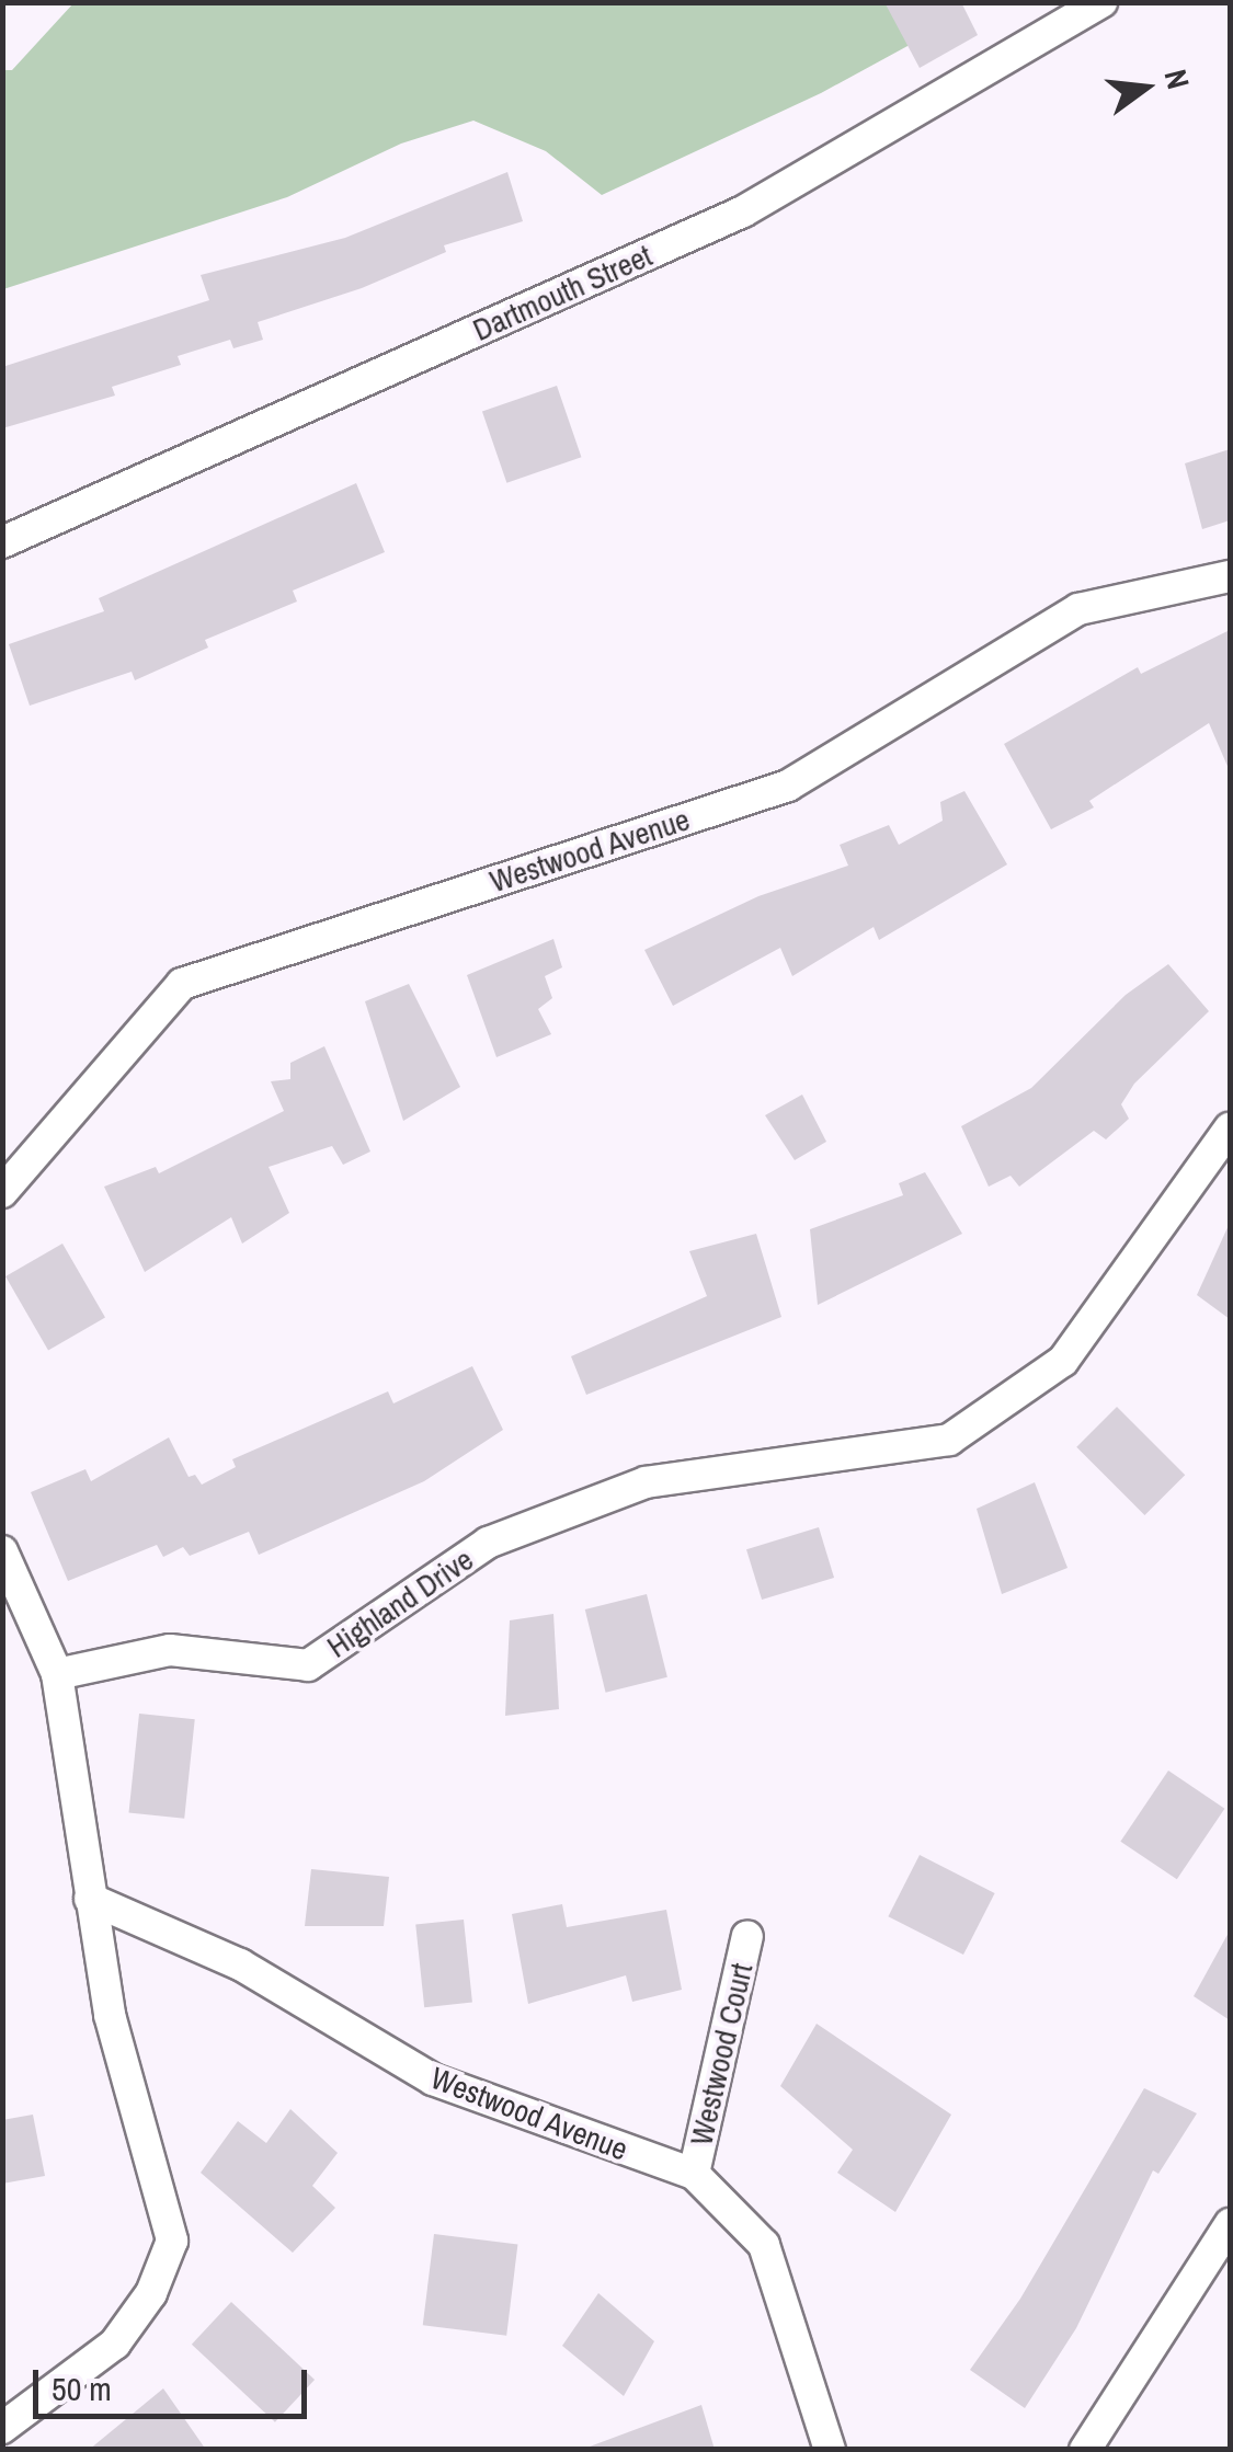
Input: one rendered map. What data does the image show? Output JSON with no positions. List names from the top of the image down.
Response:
{
  "streets": {
    "street": [
      "Dartmouth Street",
      "Westwood Avenue",
      "Highland Drive",
      "Westwood Court"
    ]
  },
  "crossings": [
    ["Westwood Avenue", "Westwood Court"]
  ],
  "scale_bar": "50 m",
  "north": "right"
}
